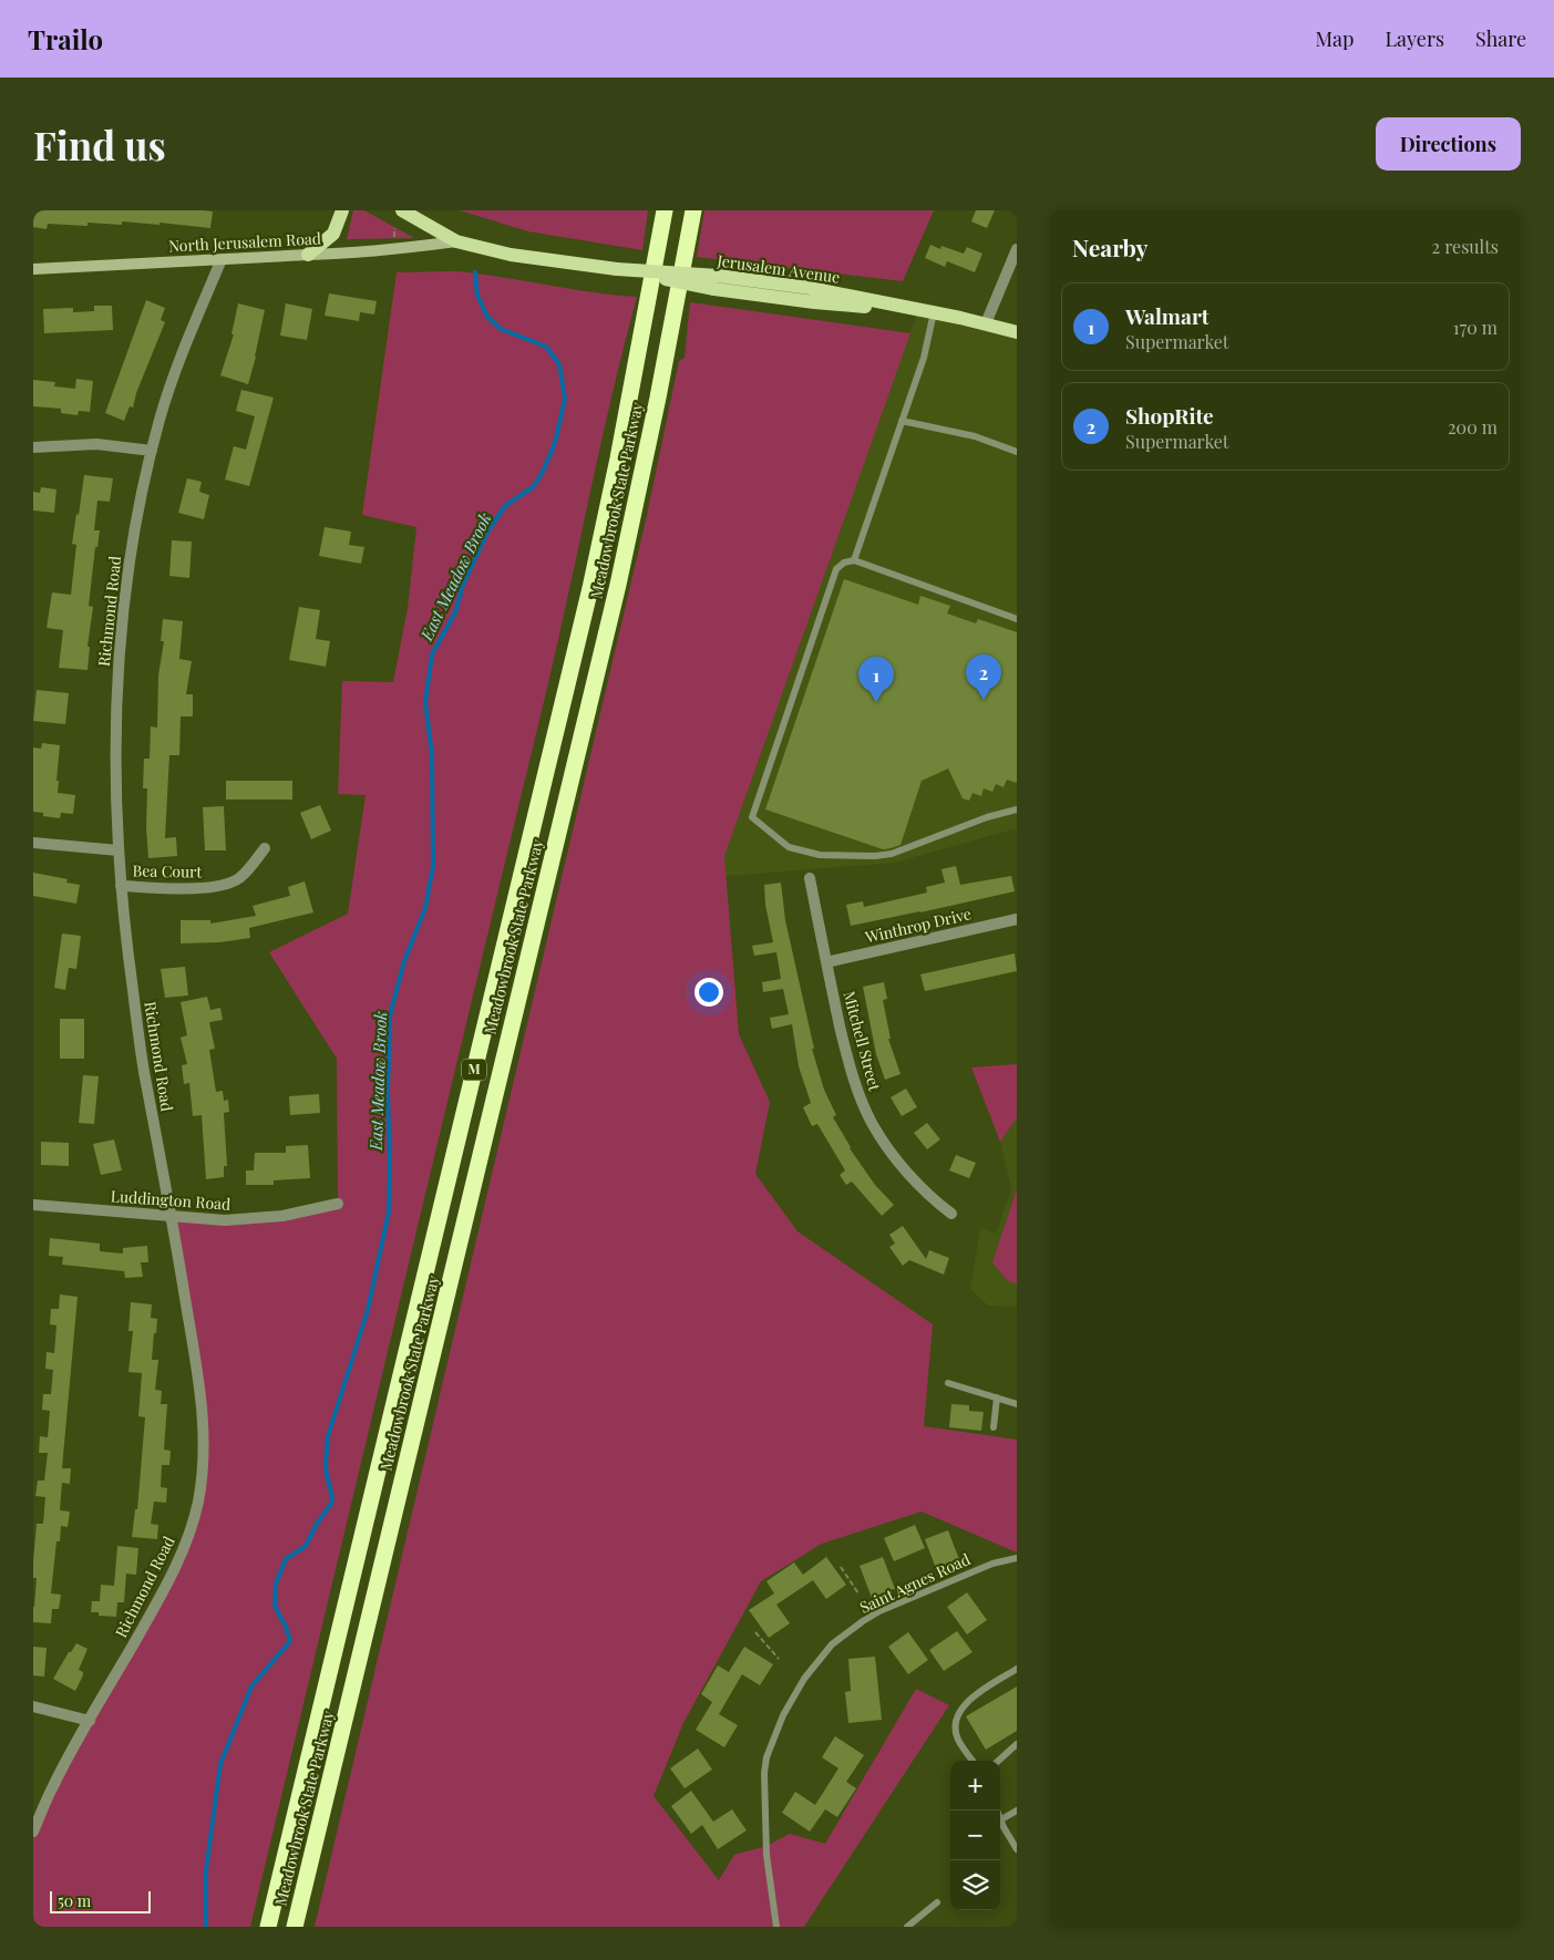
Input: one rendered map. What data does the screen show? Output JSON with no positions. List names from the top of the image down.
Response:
{
  "streets": {
    "highway": ["Meadowbrook State Parkway", "M"],
    "main road": ["North Jerusalem Road", "Jerusalem Avenue"],
    "street": [
      "Richmond Road",
      "Bea Court",
      "Winthrop Drive",
      "Mitchell Street",
      "Luddington Road"
    ],
    "lane": ["Saint Agnes Road"]
  },
  "crossings": [
    ["North Jerusalem Road", "Jerusalem Avenue"],
    ["North Jerusalem Road", "Richmond Road"],
    ["Richmond Road", "Bea Court"],
    ["Richmond Road", "Luddington Road"],
    ["Winthrop Drive", "Mitchell Street"]
  ],
  "water": ["East Meadow Brook"],
  "scale_bar": "50 m",
  "page": {
    "header": "Trailo",
    "nav": ["Map", "Layers", "Share"],
    "buttons": "Directions",
    "title": "Find us",
    "heading": ["Nearby", "2 results"],
    "list": [
      {
        "mark": "1",
        "name": "Walmart",
        "note": "Supermarket",
        "value": "170 m"
      },
      {
        "mark": "2",
        "name": "ShopRite",
        "note": "Supermarket",
        "value": "200 m"
      }
    ],
    "pins": ["2", "1"],
    "map_buttons": ["+", "−"],
    "scale": "50 m"
  }
}
